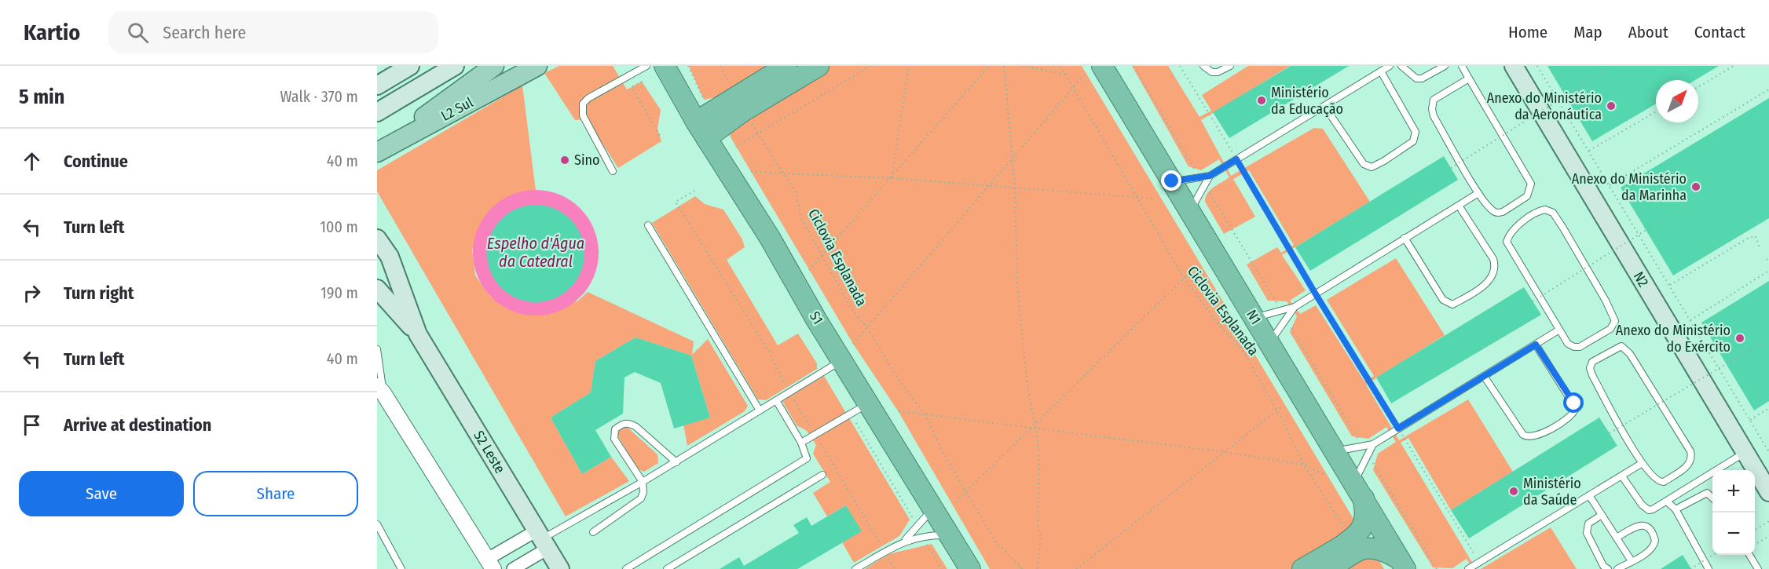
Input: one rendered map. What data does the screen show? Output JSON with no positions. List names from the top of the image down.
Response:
{
  "streets": {
    "highway": ["N1", "S1"],
    "main road": ["L2 Sul", "N2", "S2 Leste"],
    "path": ["Ciclovia Esplanada"]
  },
  "water": ["Espelho d'Água da Catedral"],
  "places": [
    "Ministério da Educação",
    "Anexo do Ministério da Aeronáutica",
    "Sino",
    "Anexo do Ministério da Marinha",
    "Anexo do Ministério do Exército",
    "Ministério da Saúde"
  ],
  "north": "top right",
  "page": {
    "header": "Kartio",
    "search": "Search here",
    "nav": [
      "Home",
      "Map",
      "About",
      "Contact"
    ],
    "heading": ["5 min", "Walk · 370 m"],
    "list": [
      ["Continue", "40 m"],
      ["Turn left", "100 m"],
      ["Turn right", "190 m"],
      ["Turn left", "40 m"],
      "Arrive at destination"
    ],
    "buttons": ["Save", "Share"],
    "map_buttons": ["+", "−"]
  }
}
